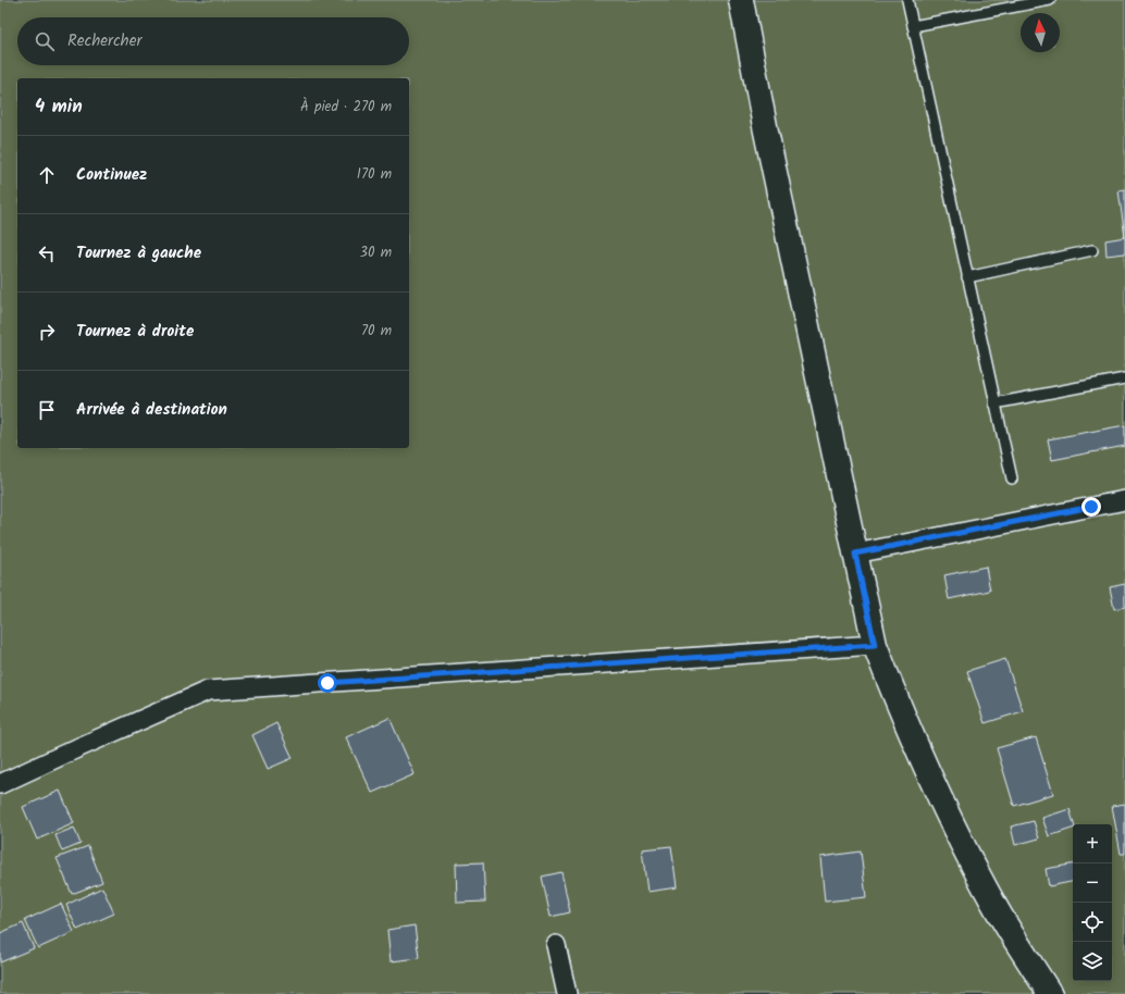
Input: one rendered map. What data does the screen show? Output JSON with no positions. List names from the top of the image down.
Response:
{
  "north": "top",
  "page": {
    "search": "Rechercher",
    "heading": ["4 min", "À pied · 270 m"],
    "list": [
      ["Continuez", "170 m"],
      ["Tournez à gauche", "30 m"],
      ["Tournez à droite", "70 m"],
      "Arrivée à destination"
    ],
    "map_buttons": ["+", "−"]
  }
}
